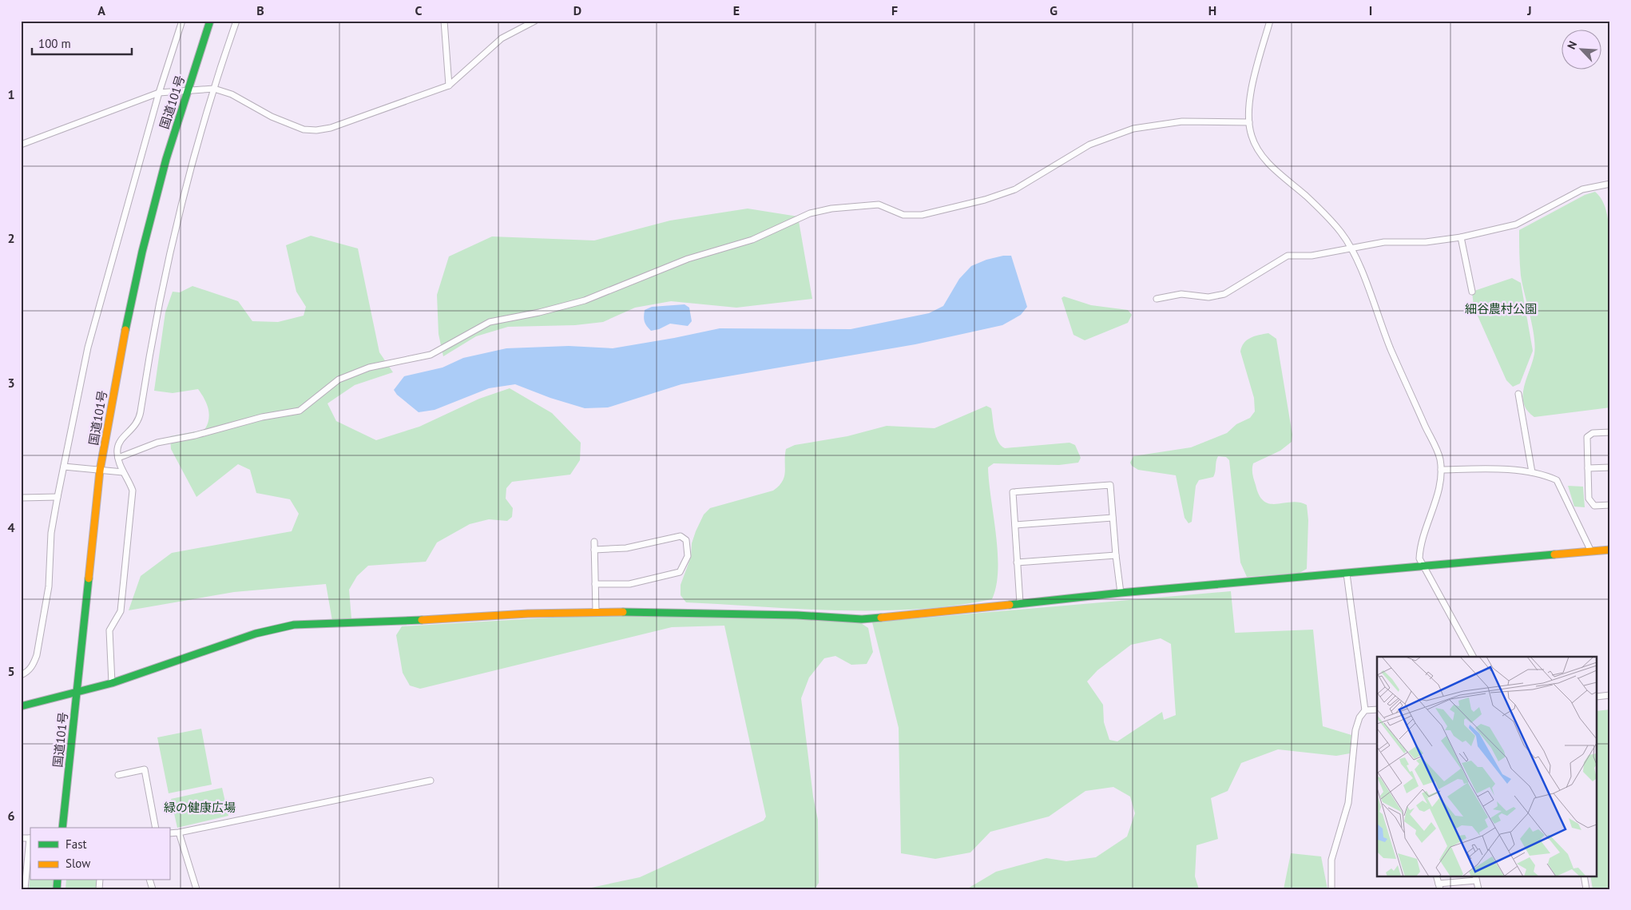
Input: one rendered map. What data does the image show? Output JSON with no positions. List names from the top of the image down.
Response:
{
  "streets": {
    "main road": ["国道101号"]
  },
  "parks": ["細谷農村公園", "緑の健康広場"],
  "legend": ["Fast", "Slow"],
  "scale_bar": "100 m",
  "north": "top left",
  "grid": {
    "columns": [
      "A",
      "B",
      "C",
      "D",
      "E",
      "F",
      "G",
      "H",
      "I",
      "J"
    ],
    "rows": [
      "1",
      "2",
      "3",
      "4",
      "5",
      "6"
    ]
  }
}
